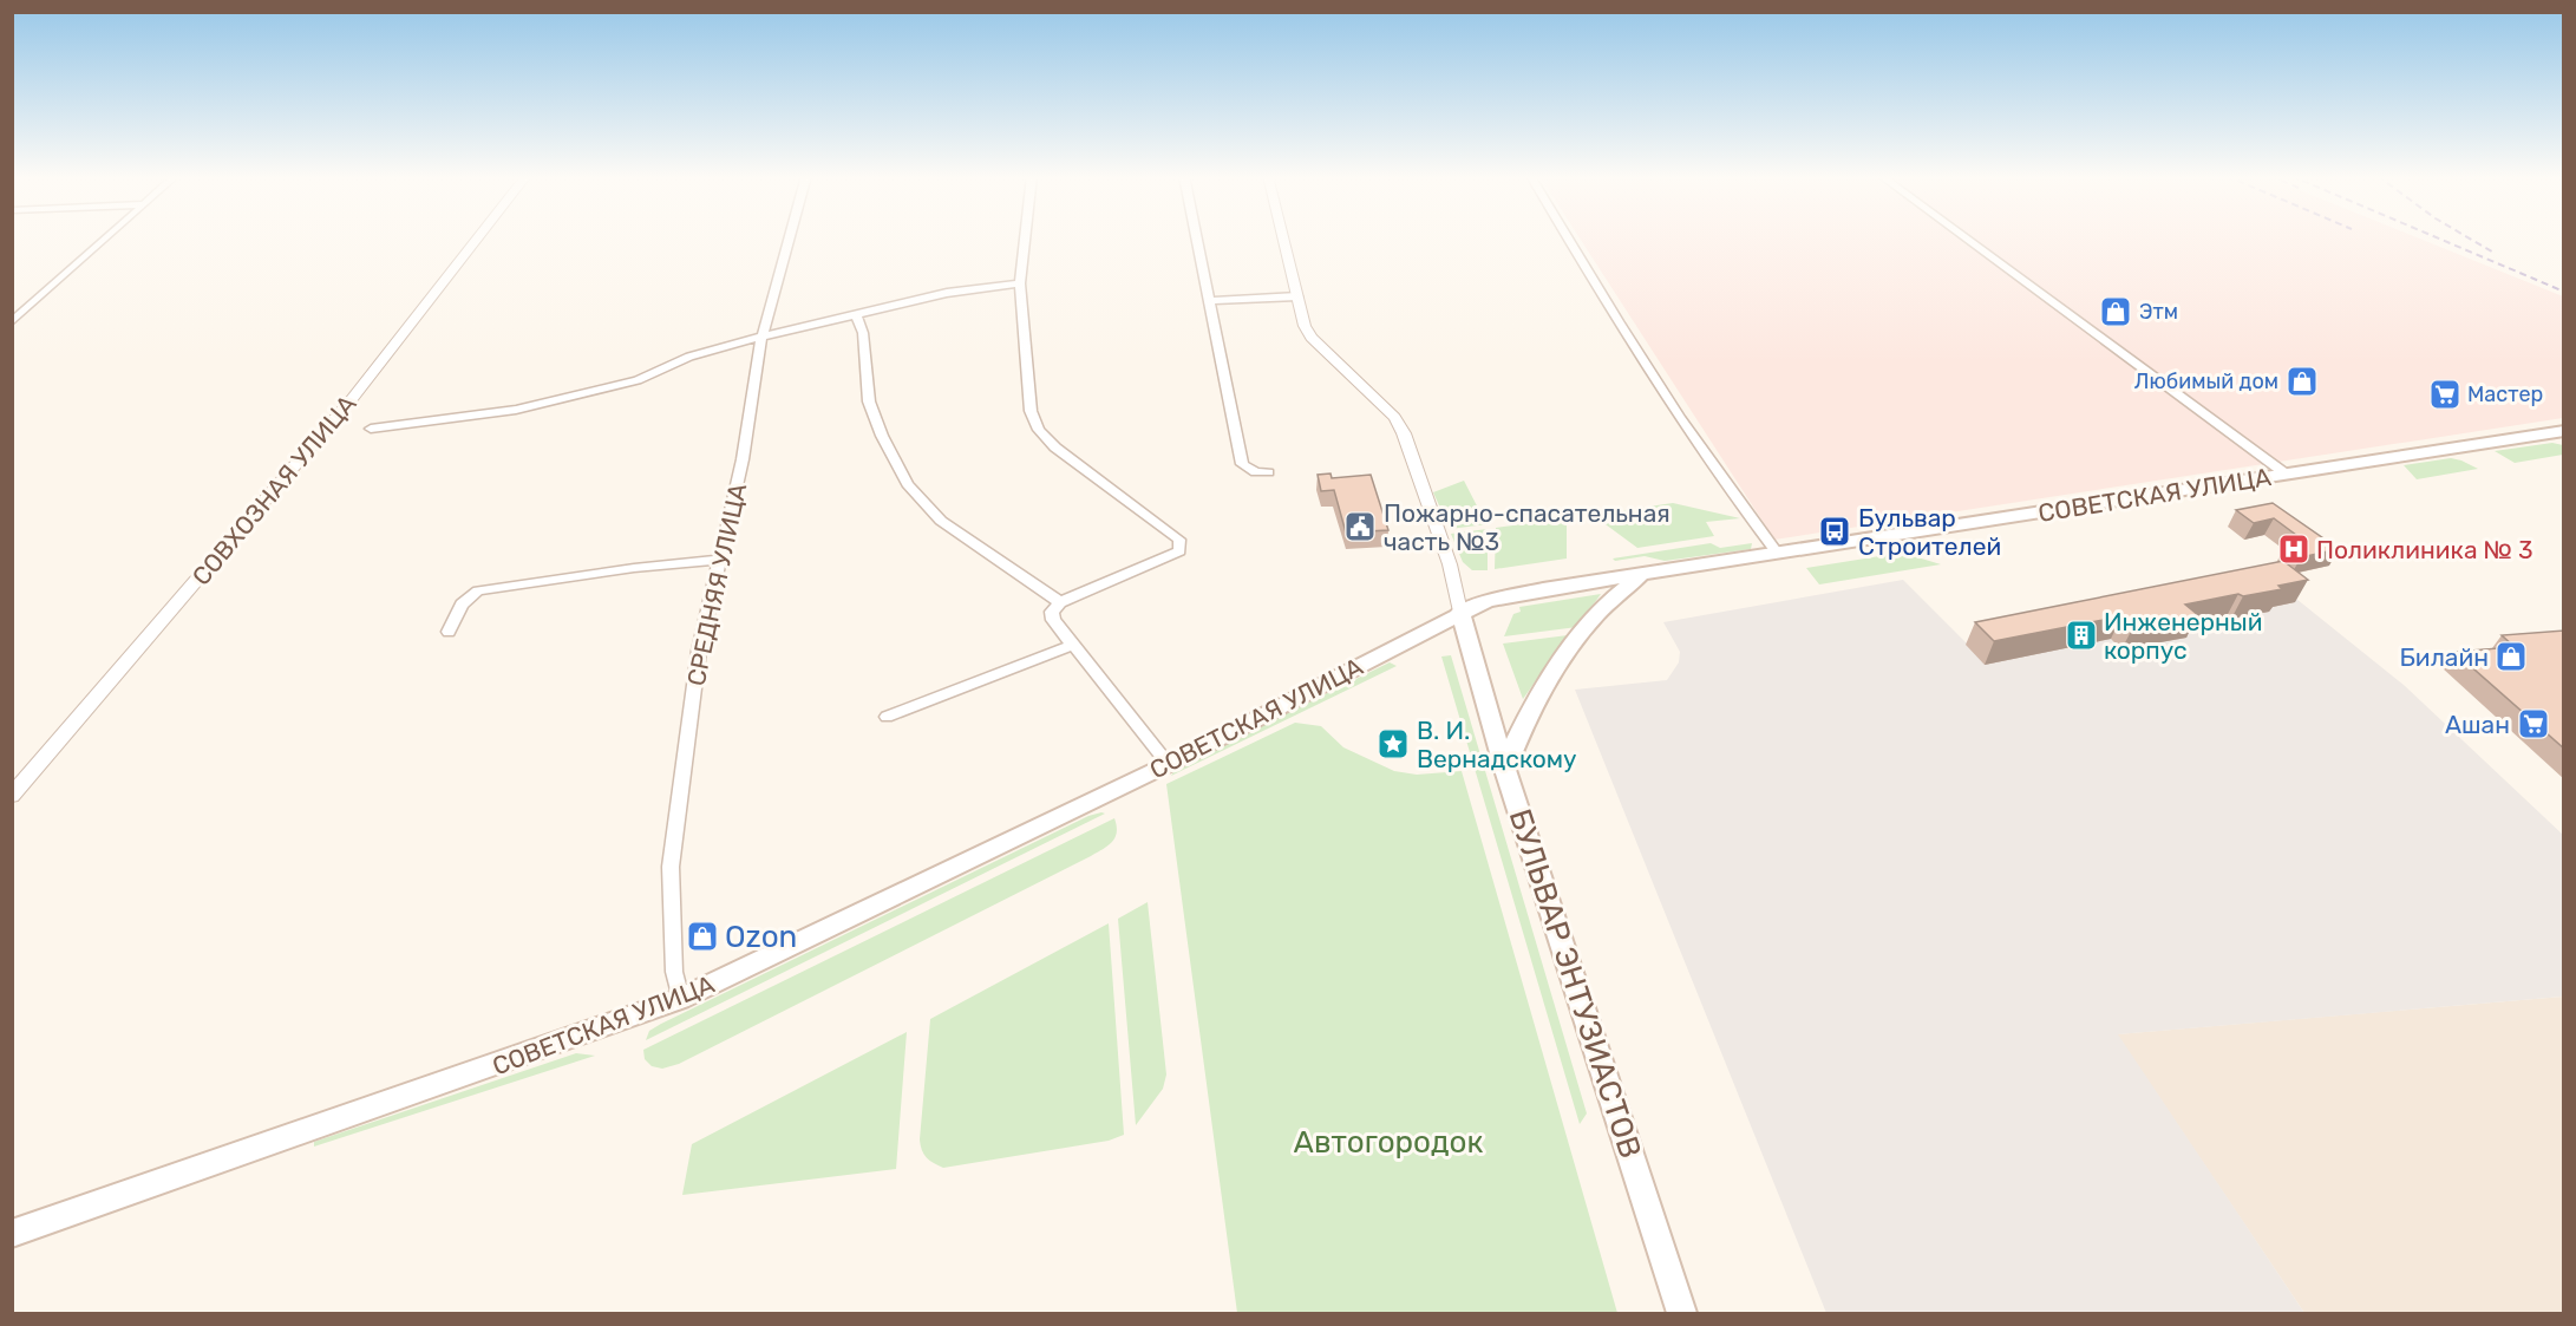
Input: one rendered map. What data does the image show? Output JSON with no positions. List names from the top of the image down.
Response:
{
  "streets": {
    "main road": ["СОВЕТСКАЯ УЛИЦА", "БУЛЬВАР ЭНТУЗИАСТОВ"],
    "street": ["СОВХОЗНАЯ УЛИЦА", "СРЕДНЯЯ УЛИЦА"]
  },
  "crossings": [
    ["СОВЕТСКАЯ УЛИЦА", "СРЕДНЯЯ УЛИЦА"],
    ["СОВЕТСКАЯ УЛИЦА", "БУЛЬВАР ЭНТУЗИАСТОВ"]
  ],
  "parks": ["Автогородок"],
  "places": {
    "shop": [
      "Этм",
      "Любимый дом",
      "Билайн",
      "Ozon"
    ],
    "supermarket": ["Мастер", "Ашан"],
    "public building": ["Пожарно-спасательная часть №3"],
    "bus stop": ["Бульвар Строителей"],
    "hospital": ["Поликлиника № 3"],
    "building": ["Инженерный корпус"],
    "place": ["В. И. Вернадскому"]
  }
}
